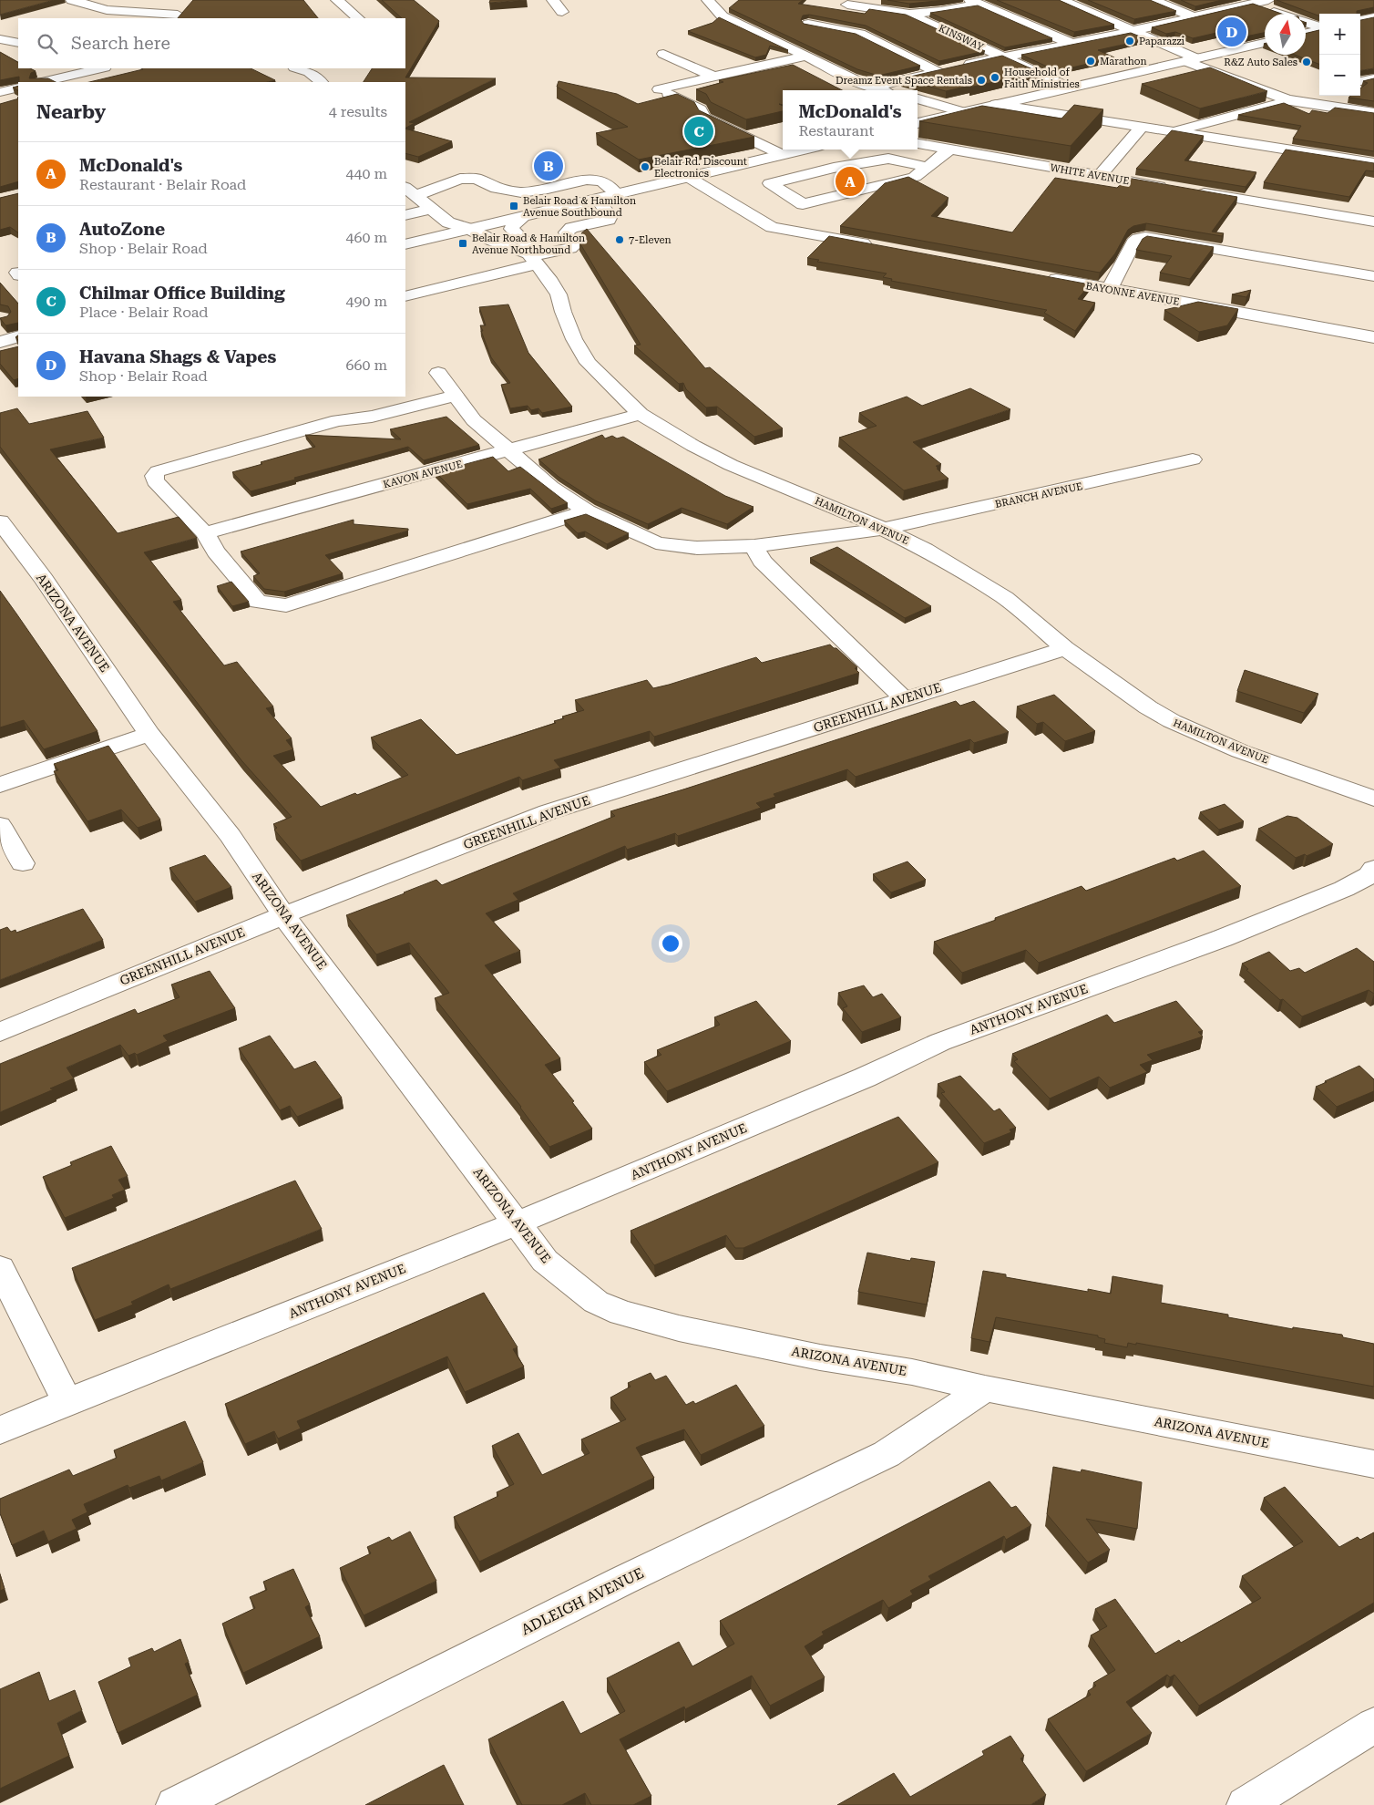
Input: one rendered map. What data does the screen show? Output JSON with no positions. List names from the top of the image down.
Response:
{
  "streets": {
    "street": [
      "KINSWAY",
      "WHITE AVENUE",
      "BAYONNE AVENUE",
      "KAVON AVENUE",
      "BRANCH AVENUE",
      "HAMILTON AVENUE",
      "ARIZONA AVENUE",
      "GREENHILL AVENUE",
      "ANTHONY AVENUE",
      "ADLEIGH AVENUE"
    ]
  },
  "crossings": [
    ["KAVON AVENUE", "BRANCH AVENUE"],
    ["KAVON AVENUE", "HAMILTON AVENUE"],
    ["BRANCH AVENUE", "HAMILTON AVENUE"],
    ["HAMILTON AVENUE", "GREENHILL AVENUE"],
    ["ARIZONA AVENUE", "GREENHILL AVENUE"],
    ["ARIZONA AVENUE", "ANTHONY AVENUE"],
    ["ARIZONA AVENUE", "ADLEIGH AVENUE"]
  ],
  "places": {
    "other": [
      "Paparazzi",
      "Marathon",
      "R&Z Auto Sales",
      "Household of Faith Ministries",
      "Dreamz Event Space Rentals",
      "Belair Rd. Discount Electronics",
      "7-Eleven"
    ],
    "transit": ["Belair Road & Hamilton Avenue Southbound", "Belair Road & Hamilton Avenue Northbound"]
  },
  "north": "top",
  "page": {
    "map_buttons": ["+", "−"],
    "pins": [
      "D",
      "C",
      "B",
      "A"
    ],
    "search": "Search here",
    "heading": ["Nearby", "4 results"],
    "popup": ["McDonald's", "Restaurant"],
    "list": [
      {
        "mark": "A",
        "name": "McDonald's",
        "note": "Restaurant · Belair Road",
        "value": "440 m"
      },
      {
        "mark": "B",
        "name": "AutoZone",
        "note": "Shop · Belair Road",
        "value": "460 m"
      },
      {
        "mark": "C",
        "name": "Chilmar Office Building",
        "note": "Place · Belair Road",
        "value": "490 m"
      },
      {
        "mark": "D",
        "name": "Havana Shags & Vapes",
        "note": "Shop · Belair Road",
        "value": "660 m"
      }
    ]
  }
}
